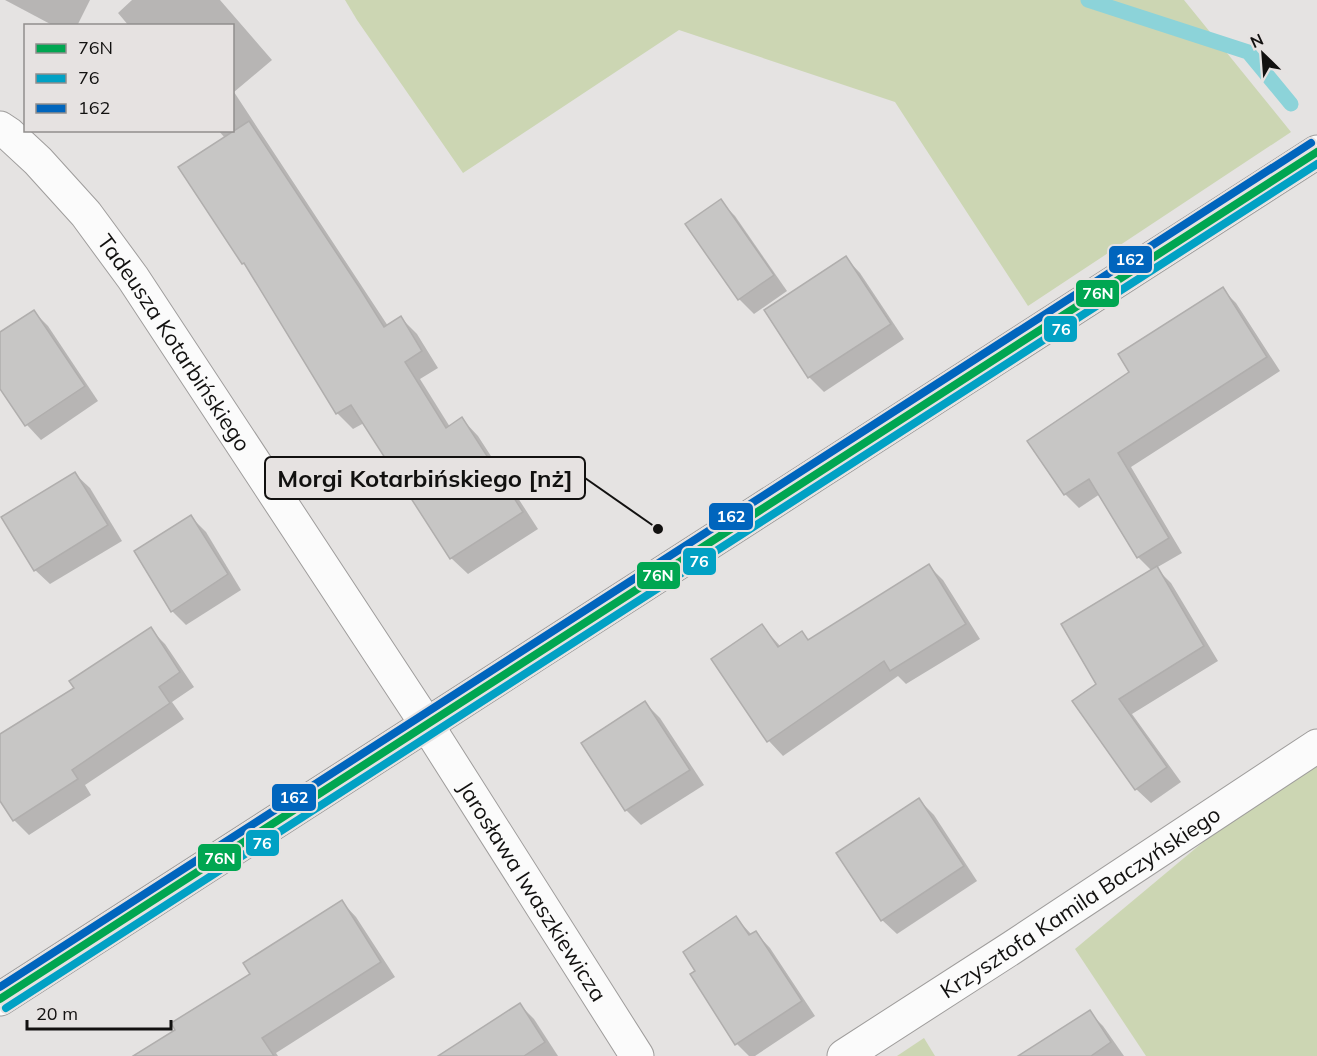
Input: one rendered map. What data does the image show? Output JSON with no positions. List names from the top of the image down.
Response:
{
  "streets": {
    "street": ["Tadeusza Kotarbińskiego", "Jarosława Iwaszkiewicza", "Krzysztofa Kamila Baczyńskiego"]
  },
  "crossings": [
    ["Tadeusza Kotarbińskiego", "Jarosława Iwaszkiewicza"]
  ],
  "places": ["Morgi Kotarbińskiego [nż]"],
  "lines": ["transit line 162", "transit line 76N", "transit line 76"],
  "legend": ["76N", "76", "162"],
  "scale_bar": "20 m",
  "north": "top left"
}
